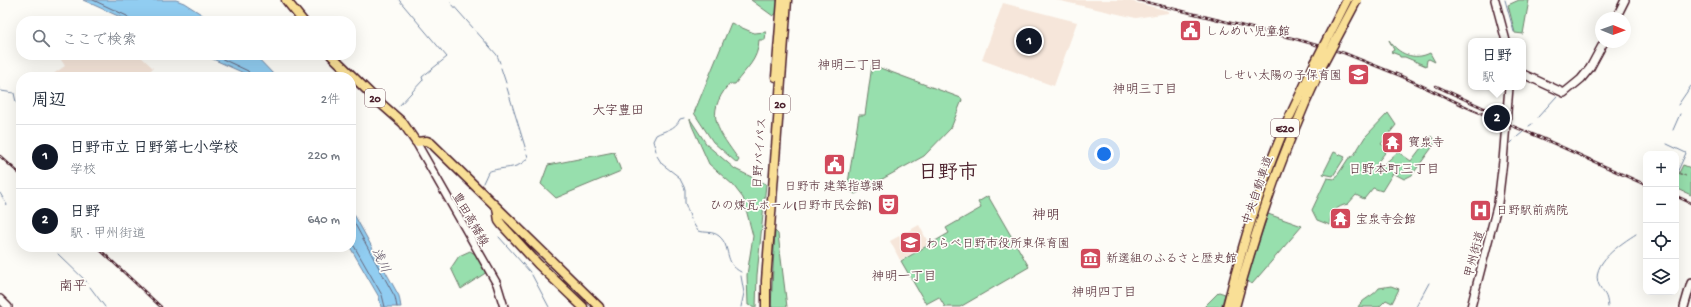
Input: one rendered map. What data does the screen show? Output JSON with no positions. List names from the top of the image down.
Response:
{
  "streets": {
    "highway": [
      "20",
      "E20",
      "日野バイパス",
      "中央自動車道"
    ],
    "main road": ["豊田高幡線", "甲州街道"]
  },
  "crossings": [
    ["20", "豊田高幡線"]
  ],
  "districts": [
    "神明二丁目",
    "神明三丁目",
    "大字豊田",
    "日野本町三丁目",
    "日野市",
    "神明",
    "神明一丁目",
    "南平",
    "神明四丁目"
  ],
  "water": ["浅川"],
  "places": {
    "public building": ["しんめい児童館", "日野市 建築指導課"],
    "school or university": ["しせい太陽の子保育園", "わらべ日野市役所東保育園"],
    "temple": ["寳泉寺", "宝泉寺会館"],
    "theatre": ["ひの煉瓦ホール(日野市民会館)"],
    "hospital": ["日野駅前病院"],
    "museum": ["新選組のふるさと歴史館"]
  },
  "north": "right",
  "page": {
    "search": "ここで検索",
    "pins": ["1", "2"],
    "popup": ["日野", "駅"],
    "heading": ["周辺", "2件"],
    "list": [
      {
        "mark": "1",
        "name": "日野市立 日野第七小学校",
        "note": "学校",
        "value": "220 m"
      },
      {
        "mark": "2",
        "name": "日野",
        "note": "駅 · 甲州街道",
        "value": "640 m"
      }
    ],
    "map_buttons": ["+", "−"]
  }
}
